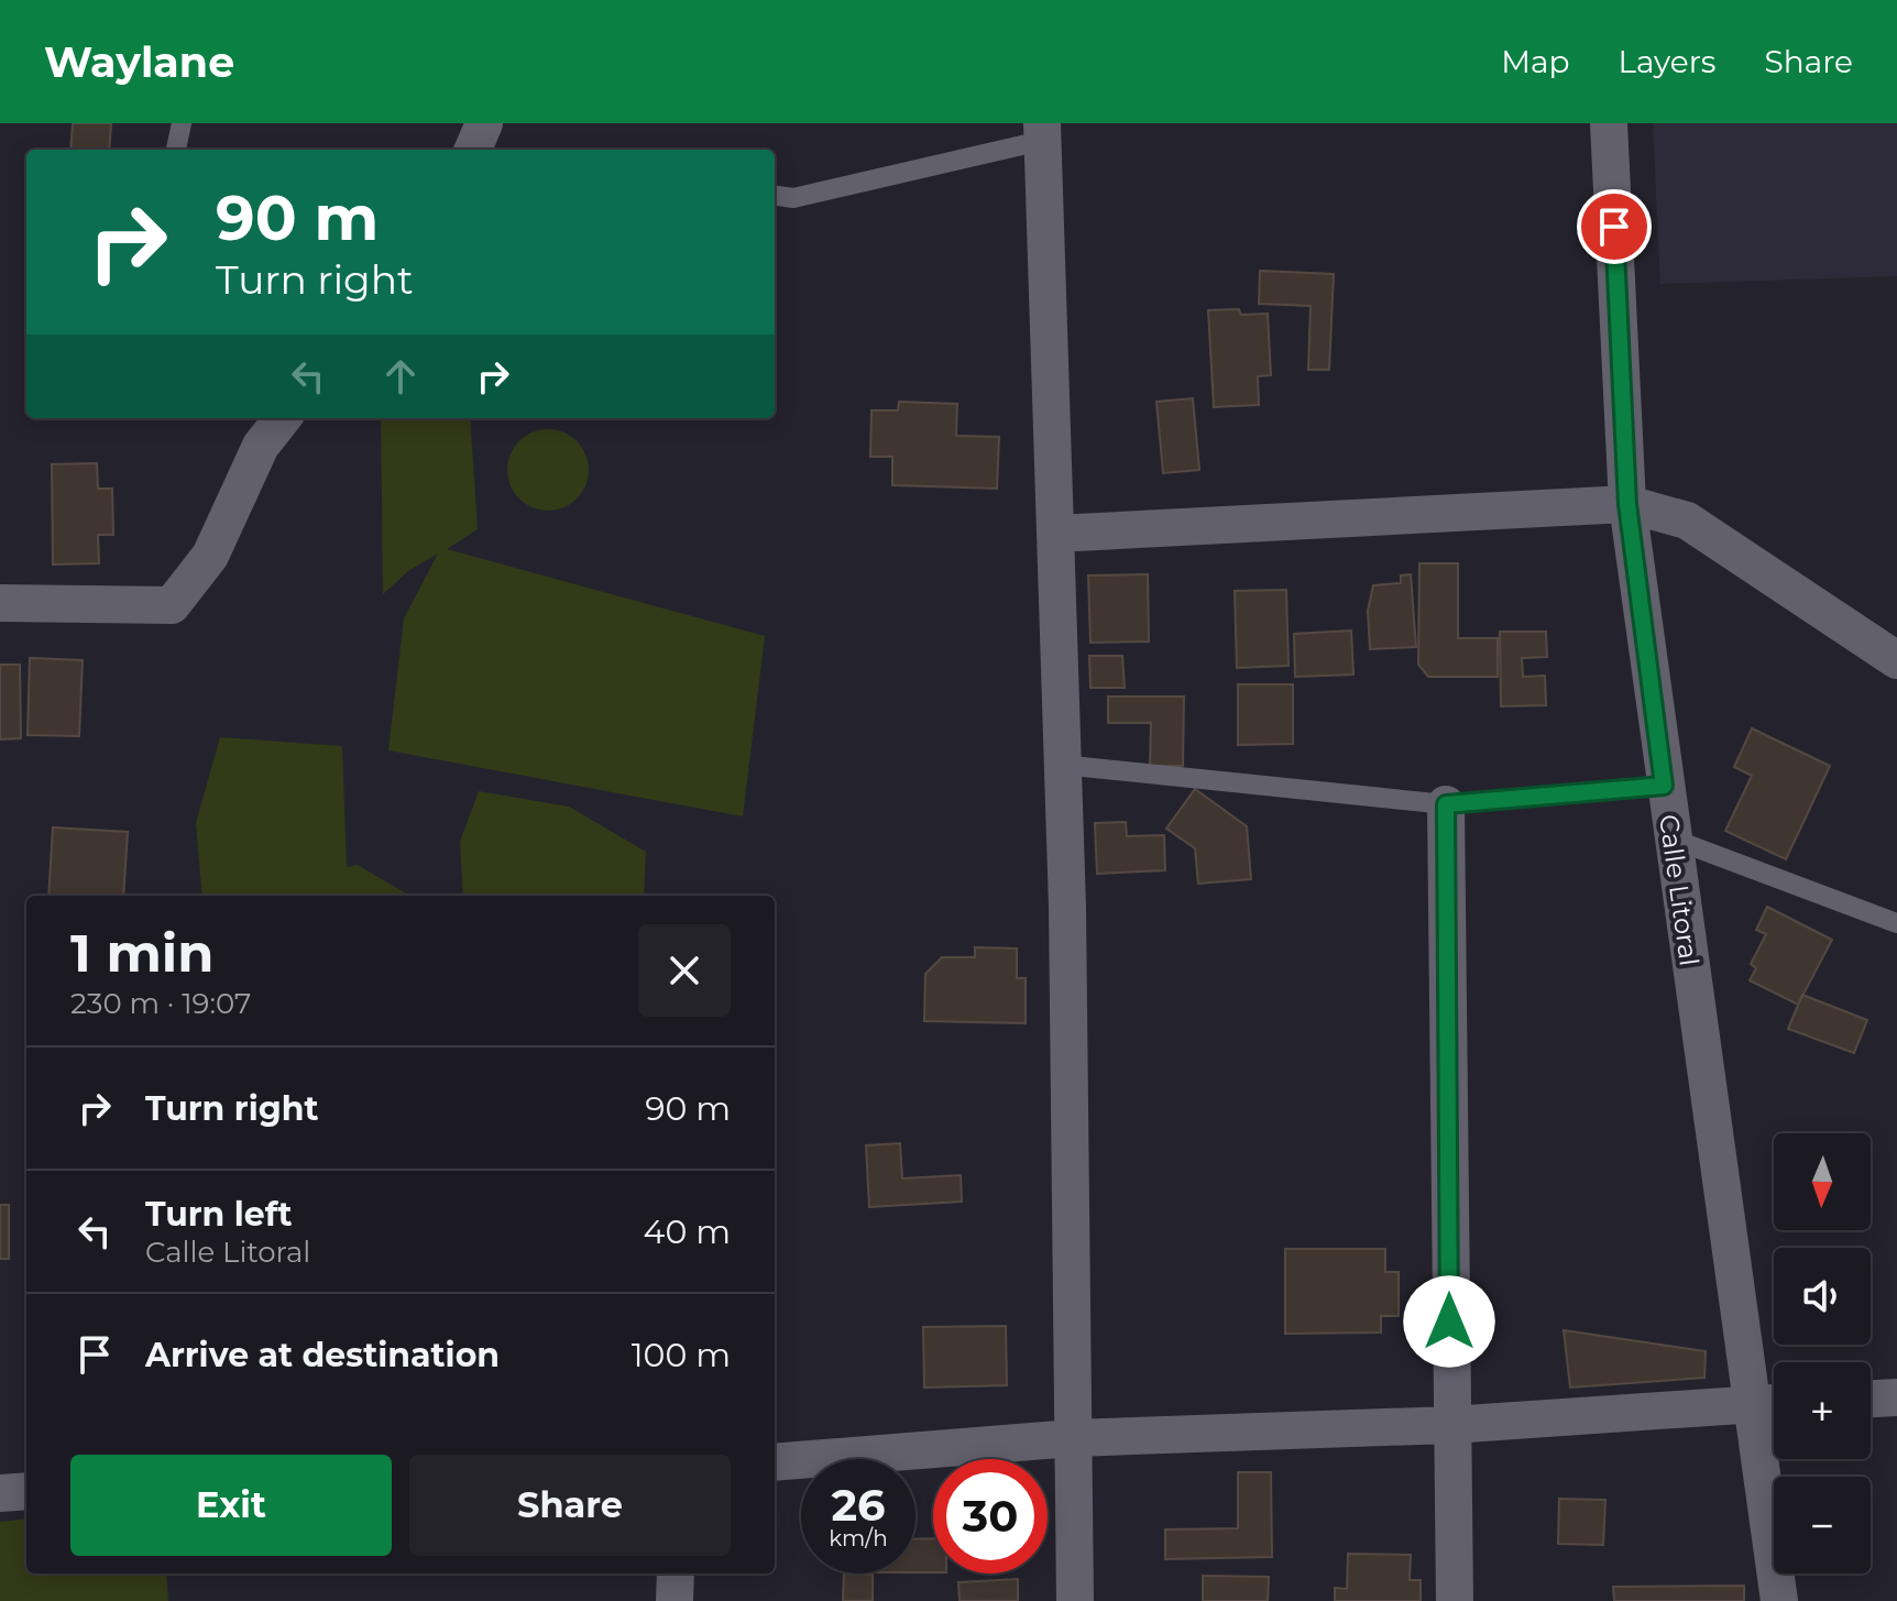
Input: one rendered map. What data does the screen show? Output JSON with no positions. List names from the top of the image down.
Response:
{
  "streets": {
    "street": ["Calle Litoral"]
  },
  "north": "bottom",
  "page": {
    "header": "Waylane",
    "nav": ["Map", "Layers", "Share"],
    "turn": ["90 m", "Turn right"],
    "heading": ["1 min", "230 m · 19:07"],
    "list": [
      {
        "name": "Turn right",
        "value": "90 m"
      },
      {
        "name": "Turn left",
        "note": "Calle Litoral",
        "value": "40 m"
      },
      {
        "name": "Arrive at destination",
        "value": "100 m"
      }
    ],
    "map_buttons": ["+", "−"],
    "buttons": ["Exit", "Share"],
    "speed": "26 km/h",
    "limit": "30"
  }
}
